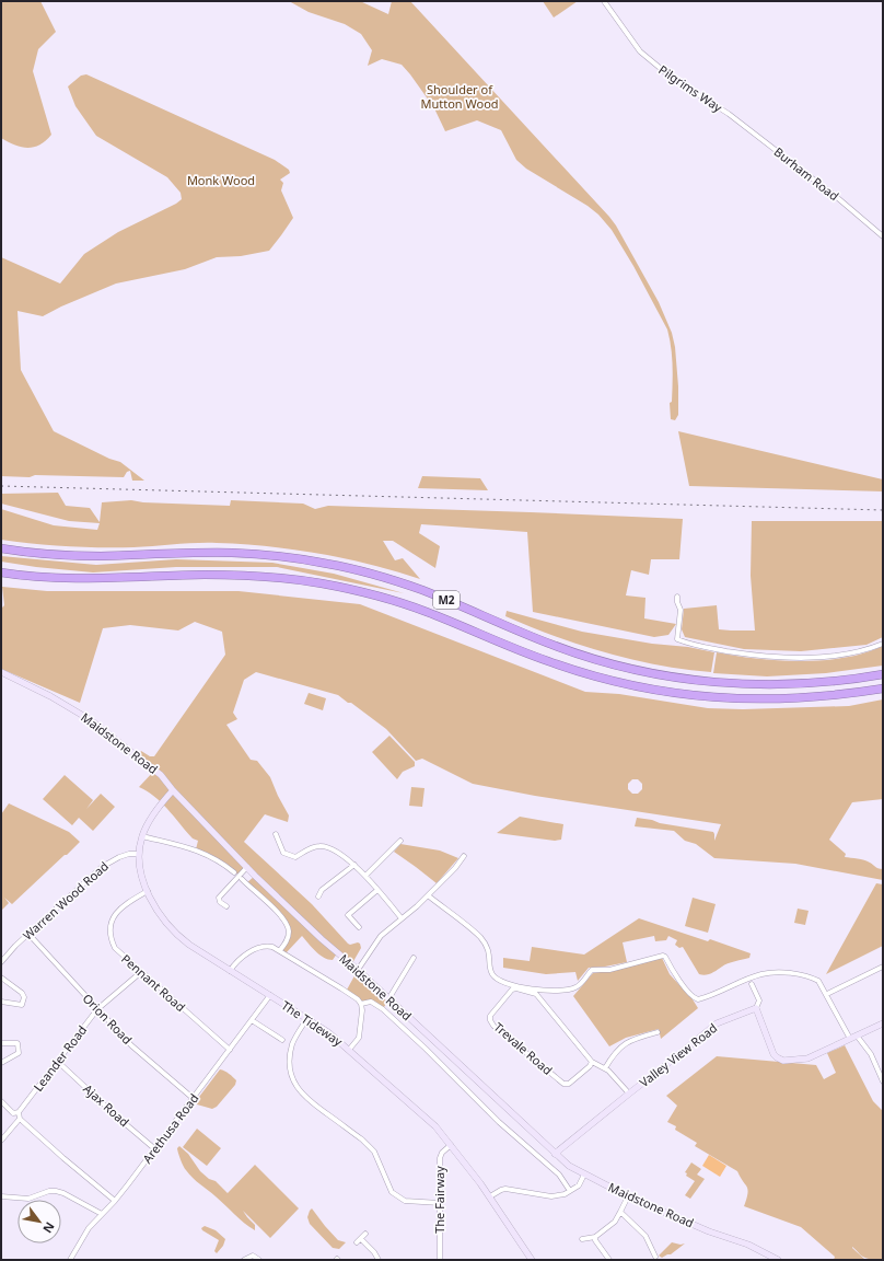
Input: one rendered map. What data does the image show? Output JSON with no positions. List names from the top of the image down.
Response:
{
  "streets": {
    "highway": ["M2"],
    "street": [
      "Pilgrims Way",
      "Burham Road",
      "Maidstone Road",
      "Warren Wood Road",
      "Pennant Road",
      "Orion Road",
      "The Tideway",
      "Trevale Road",
      "Valley View Road",
      "Leander Road",
      "Ajax Road",
      "Arethusa Road",
      "The Fairway"
    ]
  },
  "crossings": [
    ["Pilgrims Way", "Burham Road"],
    ["Maidstone Road", "The Tideway"],
    ["Maidstone Road", "Valley View Road"],
    ["Warren Wood Road", "Orion Road"],
    ["Warren Wood Road", "The Tideway"],
    ["Pennant Road", "The Tideway"],
    ["Pennant Road", "Leander Road"],
    ["Pennant Road", "Arethusa Road"],
    ["Orion Road", "Leander Road"],
    ["Orion Road", "Arethusa Road"],
    ["The Tideway", "Arethusa Road"],
    ["The Tideway", "The Fairway"],
    ["Trevale Road", "Valley View Road"],
    ["Leander Road", "Ajax Road"],
    ["Ajax Road", "Arethusa Road"]
  ],
  "parks": ["Shoulder of Mutton Wood", "Monk Wood"],
  "north": "bottom right"
}
